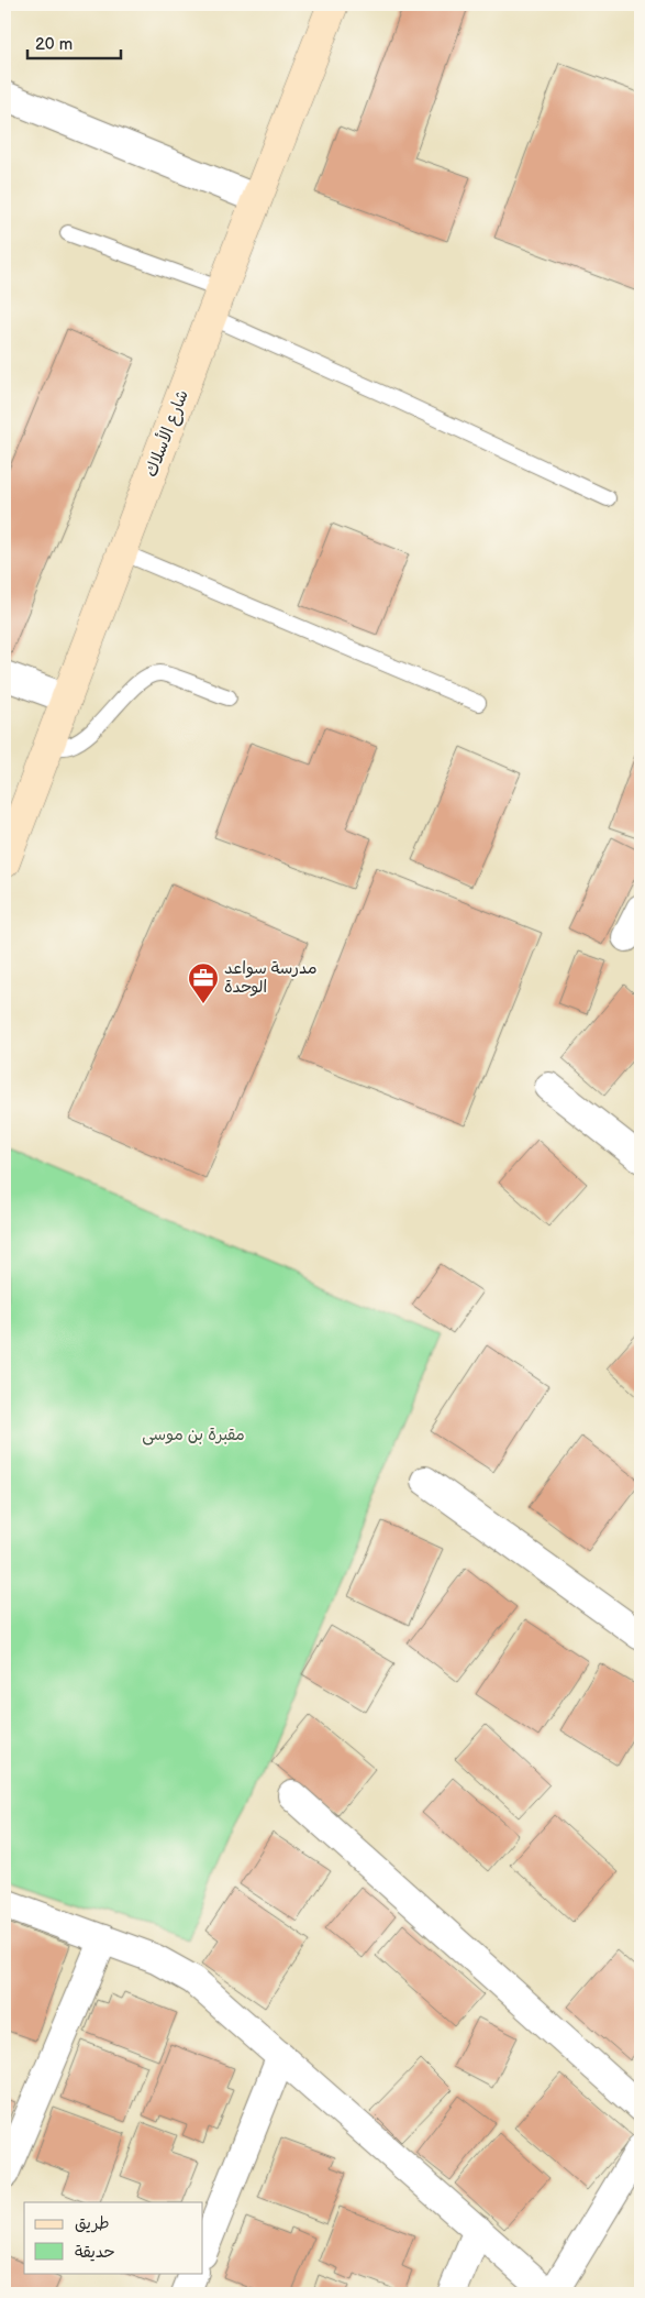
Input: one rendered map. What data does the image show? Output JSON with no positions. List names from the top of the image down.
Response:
{
  "streets": {
    "street": ["شارع الأسلاك"]
  },
  "parks": ["مقبرة بن موسى"],
  "places": {
    "office": ["مدرسة سواعد الوحدة"]
  },
  "legend": ["طريق", "حديقة"],
  "scale_bar": "20 m"
}
